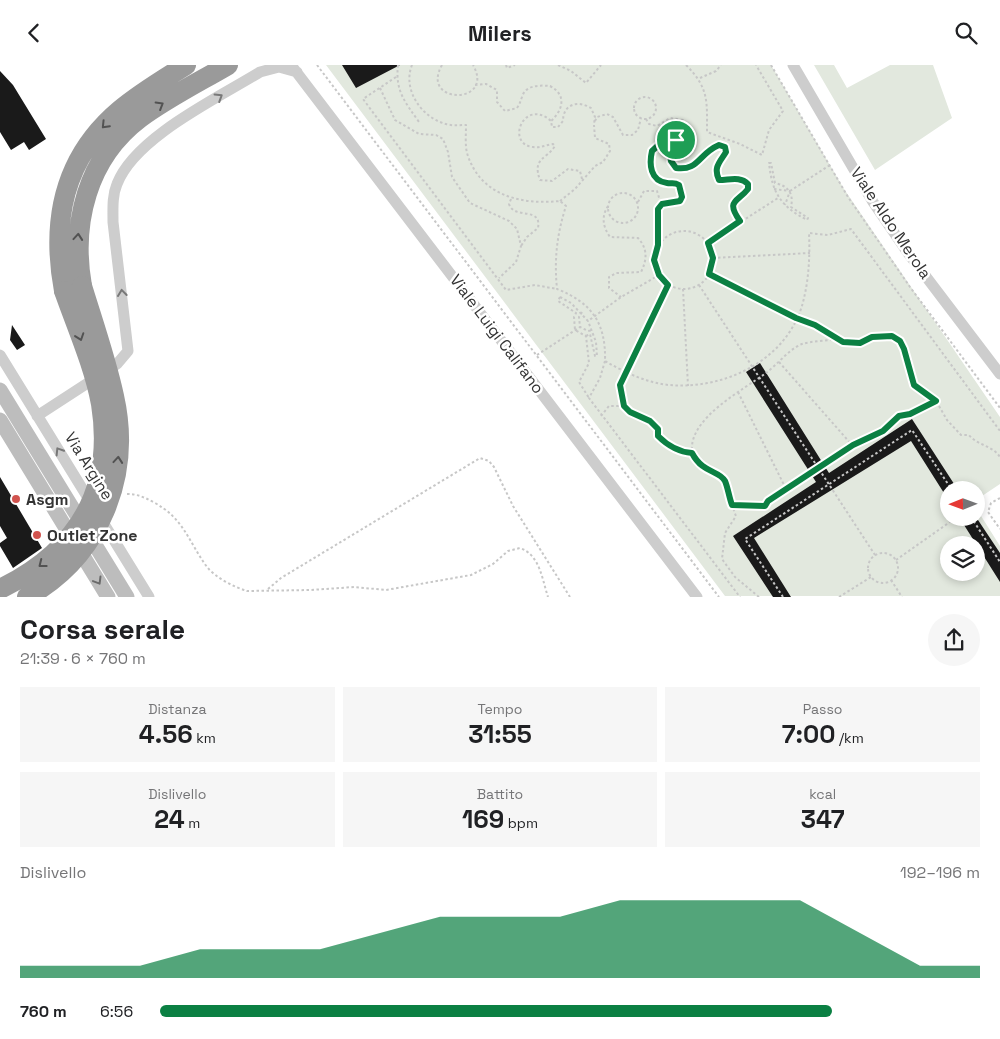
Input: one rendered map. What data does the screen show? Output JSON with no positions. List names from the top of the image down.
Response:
{
  "streets": {
    "street": ["Viale Aldo Merola", "Viale Luigi Califano", "Via Argine"]
  },
  "places": ["Asgm", "Outlet Zone"],
  "north": "left",
  "page": {
    "header": "Milers",
    "heading": ["Corsa serale", "21:39 · 6 × 760 m"],
    "stats": [
      ["Distanza", "4.56 km"],
      ["Tempo", "31:55"],
      ["Passo", "7:00 /km"],
      ["Dislivello", "24 m"],
      ["Battito", "169 bpm"],
      ["kcal", "347"]
    ],
    "chart": ["Dislivello", "192–196 m"],
    "list": [
      {
        "name": "760 m",
        "note": "6:56"
      }
    ]
  }
}
